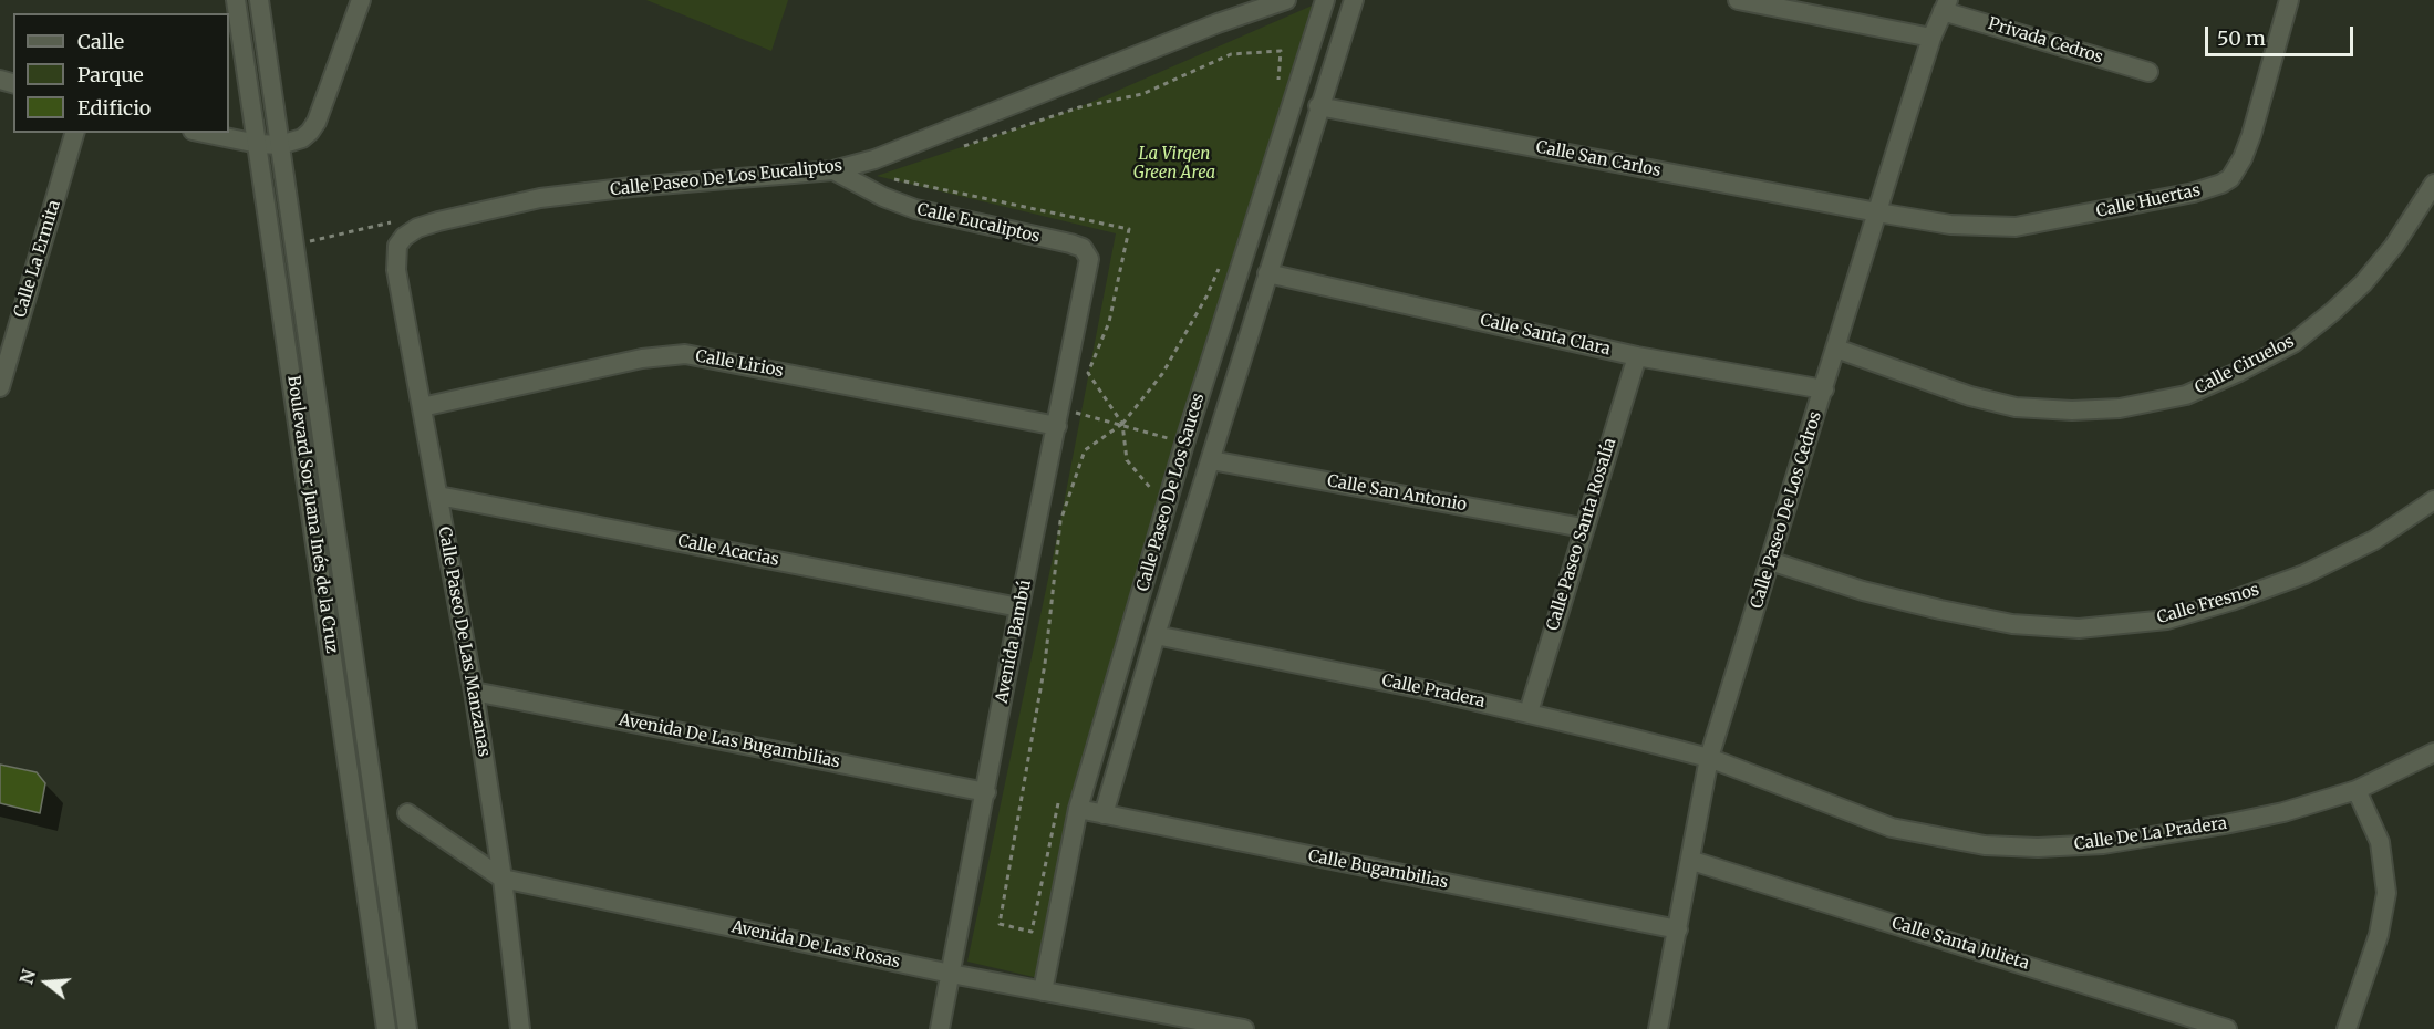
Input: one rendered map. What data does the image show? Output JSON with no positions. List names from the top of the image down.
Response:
{
  "streets": {
    "street": [
      "Privada Cedros",
      "Calle San Carlos",
      "Calle Paseo De Los Eucaliptos",
      "Calle Huertas",
      "Calle Eucaliptos",
      "Calle La Ermita",
      "Calle Santa Clara",
      "Calle Lirios",
      "Calle Ciruelos",
      "Calle Paseo De Los Sauces",
      "Calle San Antonio",
      "Calle Paseo De Los Cedros",
      "Boulevard Sor Juana Inés de la Cruz",
      "Calle Paseo Santa Rosalía",
      "Calle Acacias",
      "Calle Fresnos",
      "Calle Paseo De Las Manzanas",
      "Avenida Bambú",
      "Calle Pradera",
      "Avenida De Las Bugambilias",
      "Calle De La Pradera",
      "Calle Bugambilias",
      "Calle Santa Julieta",
      "Avenida De Las Rosas"
    ]
  },
  "crossings": [
    ["Privada Cedros", "Calle Paseo De Los Cedros"],
    ["Calle San Carlos", "Calle Huertas"],
    ["Calle San Carlos", "Calle Paseo De Los Sauces"],
    ["Calle San Carlos", "Calle Paseo De Los Cedros"],
    ["Calle Paseo De Los Eucaliptos", "Calle Eucaliptos"],
    ["Calle Paseo De Los Eucaliptos", "Calle Paseo De Las Manzanas"],
    ["Calle Huertas", "Calle Paseo De Los Cedros"],
    ["Calle Eucaliptos", "Avenida Bambú"],
    ["Calle Santa Clara", "Calle Paseo De Los Sauces"],
    ["Calle Santa Clara", "Calle Paseo De Los Cedros"],
    ["Calle Santa Clara", "Calle Paseo Santa Rosalía"],
    ["Calle Lirios", "Calle Paseo De Las Manzanas"],
    ["Calle Lirios", "Avenida Bambú"],
    ["Calle Ciruelos", "Calle Paseo De Los Cedros"],
    ["Calle Paseo De Los Sauces", "Calle San Antonio"],
    ["Calle Paseo De Los Sauces", "Calle Pradera"],
    ["Calle Paseo De Los Sauces", "Calle Bugambilias"],
    ["Calle Paseo De Los Sauces", "Avenida De Las Rosas"],
    ["Calle San Antonio", "Calle Paseo Santa Rosalía"],
    ["Calle Paseo De Los Cedros", "Calle Fresnos"],
    ["Calle Paseo De Los Cedros", "Calle Pradera"],
    ["Calle Paseo De Los Cedros", "Calle De La Pradera"],
    ["Calle Paseo De Los Cedros", "Calle Bugambilias"],
    ["Calle Paseo De Los Cedros", "Calle Santa Julieta"],
    ["Calle Paseo Santa Rosalía", "Calle Pradera"],
    ["Calle Acacias", "Calle Paseo De Las Manzanas"],
    ["Calle Acacias", "Avenida Bambú"],
    ["Calle Paseo De Las Manzanas", "Avenida De Las Bugambilias"],
    ["Calle Paseo De Las Manzanas", "Avenida De Las Rosas"],
    ["Avenida Bambú", "Avenida De Las Bugambilias"],
    ["Avenida Bambú", "Avenida De Las Rosas"],
    ["Calle Pradera", "Calle De La Pradera"]
  ],
  "parks": ["La Virgen Green Area"],
  "legend": ["Calle", "Parque", "Edificio"],
  "scale_bar": "50 m",
  "north": "left"
}
